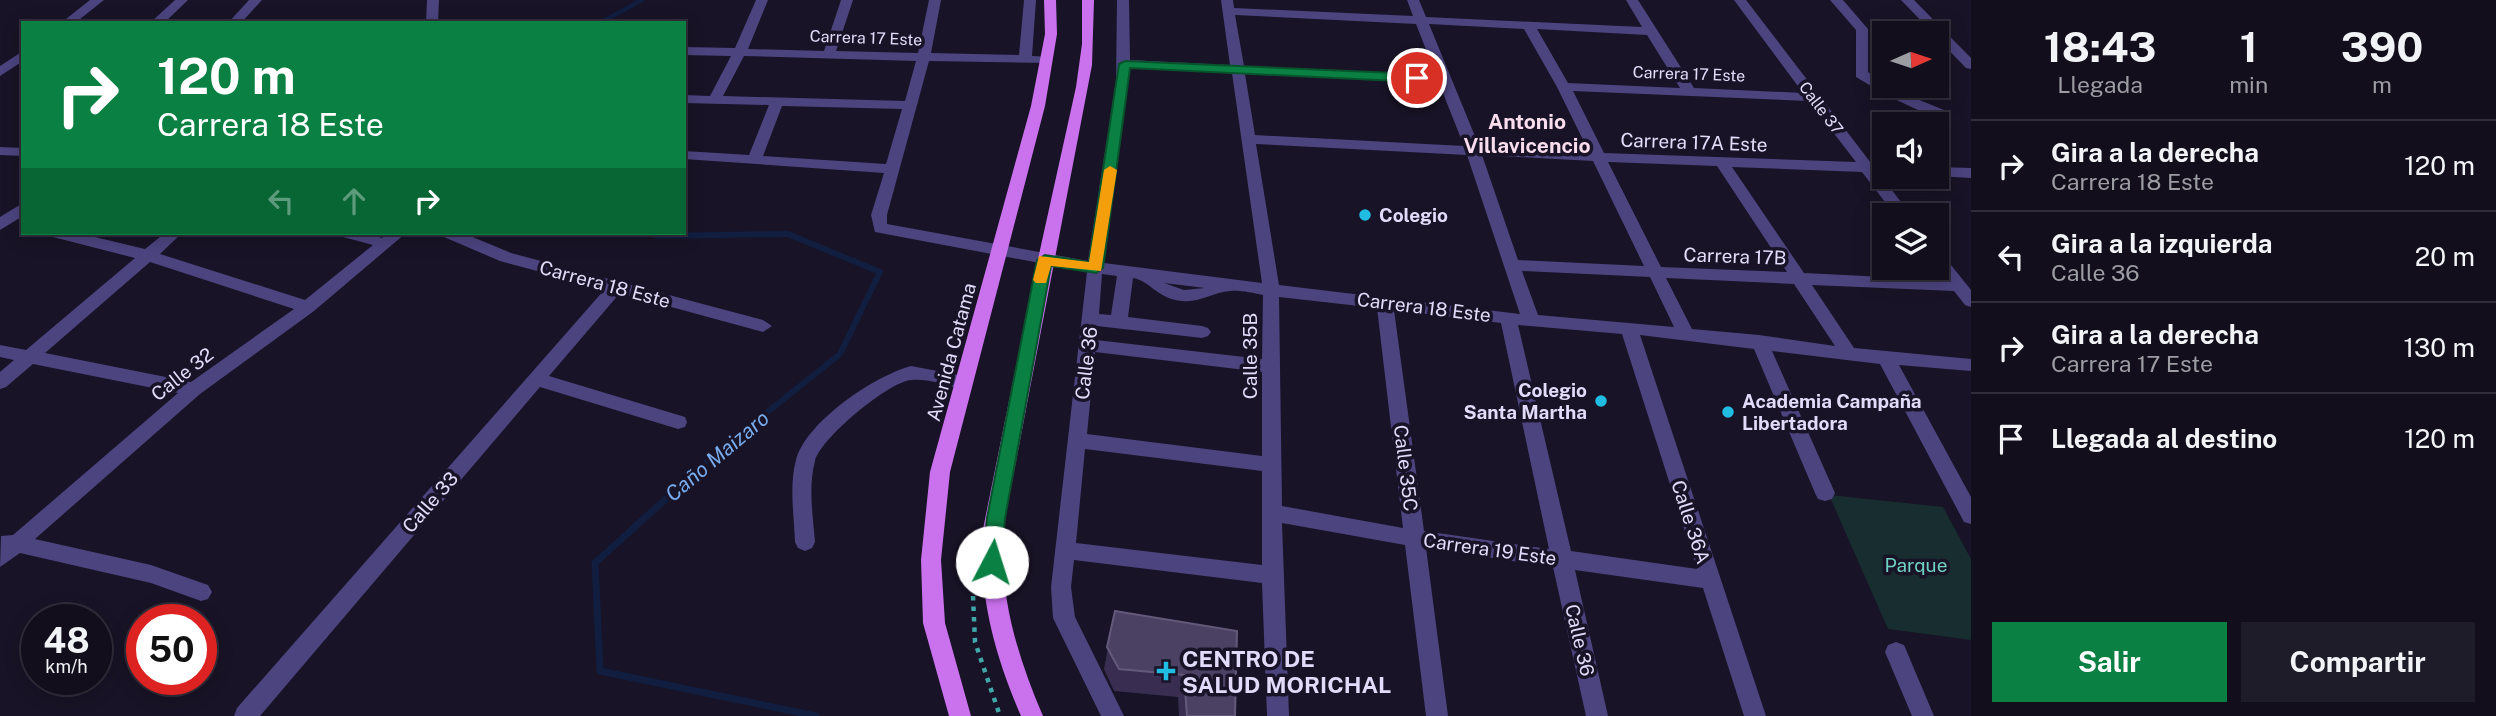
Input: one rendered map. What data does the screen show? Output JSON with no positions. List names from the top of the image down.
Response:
{
  "streets": {
    "main road": ["Avenida Catama"],
    "street": [
      "Carrera 17 Este",
      "Calle 37",
      "Carrera 17A Este",
      "Carrera 17B",
      "Carrera 18 Este",
      "Calle 35B",
      "Calle 36",
      "Calle 32",
      "Calle 35C",
      "Calle 33",
      "Calle 36A",
      "Carrera 19 Este"
    ]
  },
  "crossings": [
    ["Carrera 17 Este", "Calle 37"],
    ["Carrera 17 Este", "Avenida Catama"],
    ["Calle 37", "Carrera 17A Este"],
    ["Carrera 17A Este", "Calle 35B"],
    ["Carrera 18 Este", "Avenida Catama"],
    ["Carrera 18 Este", "Calle 35B"],
    ["Carrera 18 Este", "Calle 36"],
    ["Carrera 18 Este", "Calle 35C"],
    ["Carrera 18 Este", "Calle 33"],
    ["Carrera 18 Este", "Calle 36A"],
    ["Calle 35B", "Carrera 19 Este"],
    ["Calle 36", "Carrera 19 Este"],
    ["Calle 35C", "Carrera 19 Este"],
    ["Calle 36A", "Carrera 19 Este"]
  ],
  "districts": ["Antonio Villavicencio"],
  "water": ["Caño Maizaro"],
  "parks": ["Parque"],
  "places": {
    "other": ["Colegio", "Colegio Santa Martha", "Academia Campaña Libertadora"],
    "health": ["CENTRO DE SALUD MORICHAL"]
  },
  "north": "right",
  "page": {
    "eta": [
      "18:43",
      "Llegada",
      "1",
      "min",
      "390",
      "m"
    ],
    "turn": ["120 m", "Carrera 18 Este"],
    "list": [
      {
        "name": "Gira a la derecha",
        "note": "Carrera 18 Este",
        "value": "120 m"
      },
      {
        "name": "Gira a la izquierda",
        "note": "Calle 36",
        "value": "20 m"
      },
      {
        "name": "Gira a la derecha",
        "note": "Carrera 17 Este",
        "value": "130 m"
      },
      {
        "name": "Llegada al destino",
        "value": "120 m"
      }
    ],
    "speed": "48 km/h",
    "limit": "50",
    "buttons": ["Salir", "Compartir"]
  }
}
